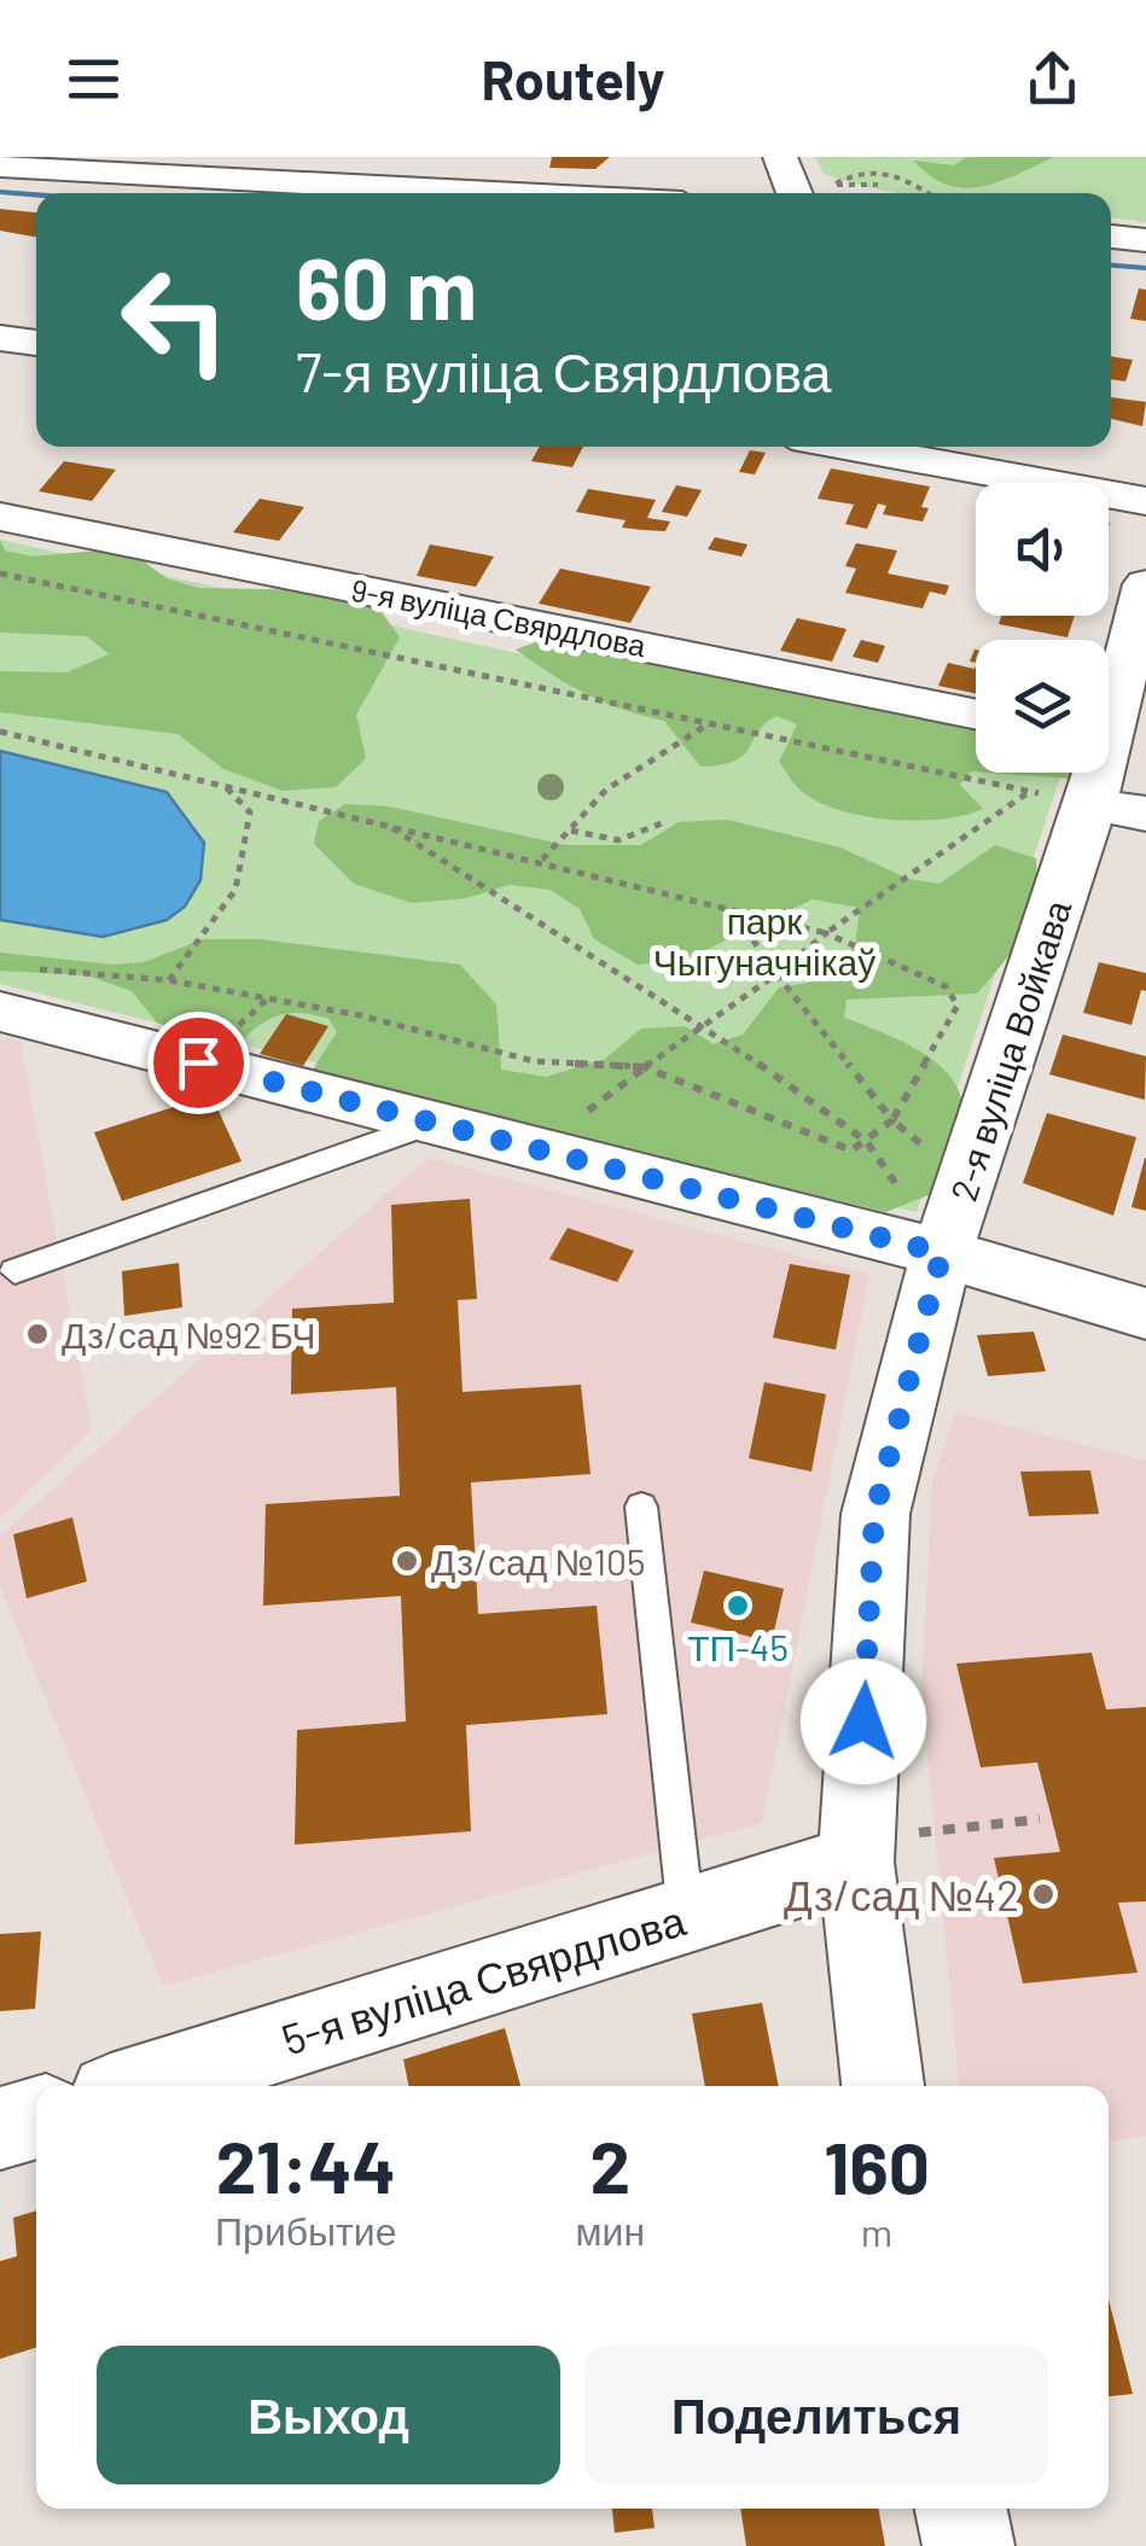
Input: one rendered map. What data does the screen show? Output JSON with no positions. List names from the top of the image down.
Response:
{
  "streets": {
    "street": ["9-я вуліца Свярдлова", "2-я вуліца Войкава", "5-я вуліца Свярдлова"]
  },
  "crossings": [
    ["2-я вуліца Войкава", "5-я вуліца Свярдлова"]
  ],
  "parks": ["парк Чыгуначнікаў"],
  "places": [
    "Дз/сад №92 БЧ",
    "Дз/сад №105",
    "ТП-45",
    "Дз/сад №42"
  ],
  "page": {
    "header": "Routely",
    "turn": ["60 m", "7-я вуліца Свярдлова"],
    "eta": [
      "21:44",
      "Прибытие",
      "2",
      "мин",
      "160",
      "m"
    ],
    "buttons": ["Выход", "Поделиться"]
  }
}
